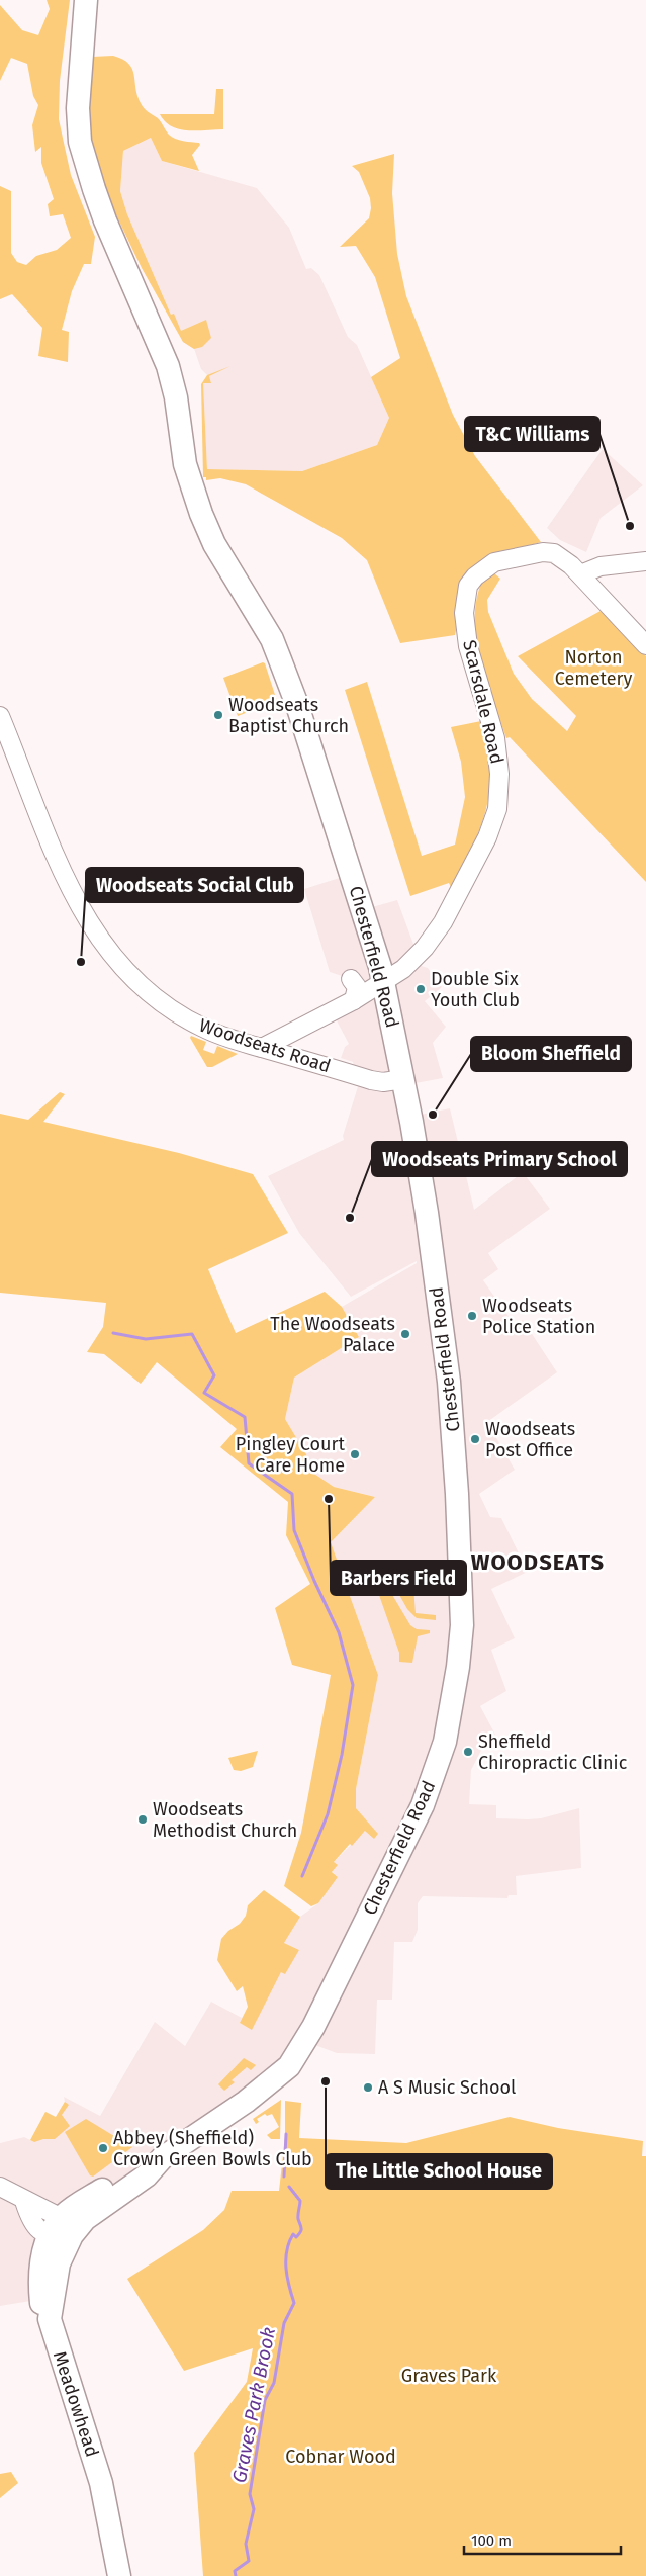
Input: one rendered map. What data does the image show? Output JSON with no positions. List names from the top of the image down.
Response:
{
  "streets": {
    "highway": ["Chesterfield Road", "Meadowhead"],
    "street": ["Scarsdale Road", "Woodseats Road"]
  },
  "crossings": [
    ["Scarsdale Road", "Chesterfield Road"],
    ["Scarsdale Road", "Woodseats Road"],
    ["Chesterfield Road", "Woodseats Road"],
    ["Chesterfield Road", "Meadowhead"]
  ],
  "districts": ["WOODSEATS"],
  "water": ["Graves Park Brook"],
  "parks": ["Norton Cemetery", "Graves Park", "Cobnar Wood"],
  "places": [
    "T&C Williams",
    "Woodseats Baptist Church",
    "Woodseats Social Club",
    "Double Six Youth Club",
    "Bloom Sheffield",
    "Woodseats Primary School",
    "Woodseats Police Station",
    "The Woodseats Palace",
    "Woodseats Post Office",
    "Pingley Court Care Home",
    "Barbers Field",
    "Sheffield Chiropractic Clinic",
    "Woodseats Methodist Church",
    "The Little School House",
    "A S Music School",
    "Abbey (Sheffield) Crown Green Bowls Club"
  ],
  "scale_bar": "100 m"
}
